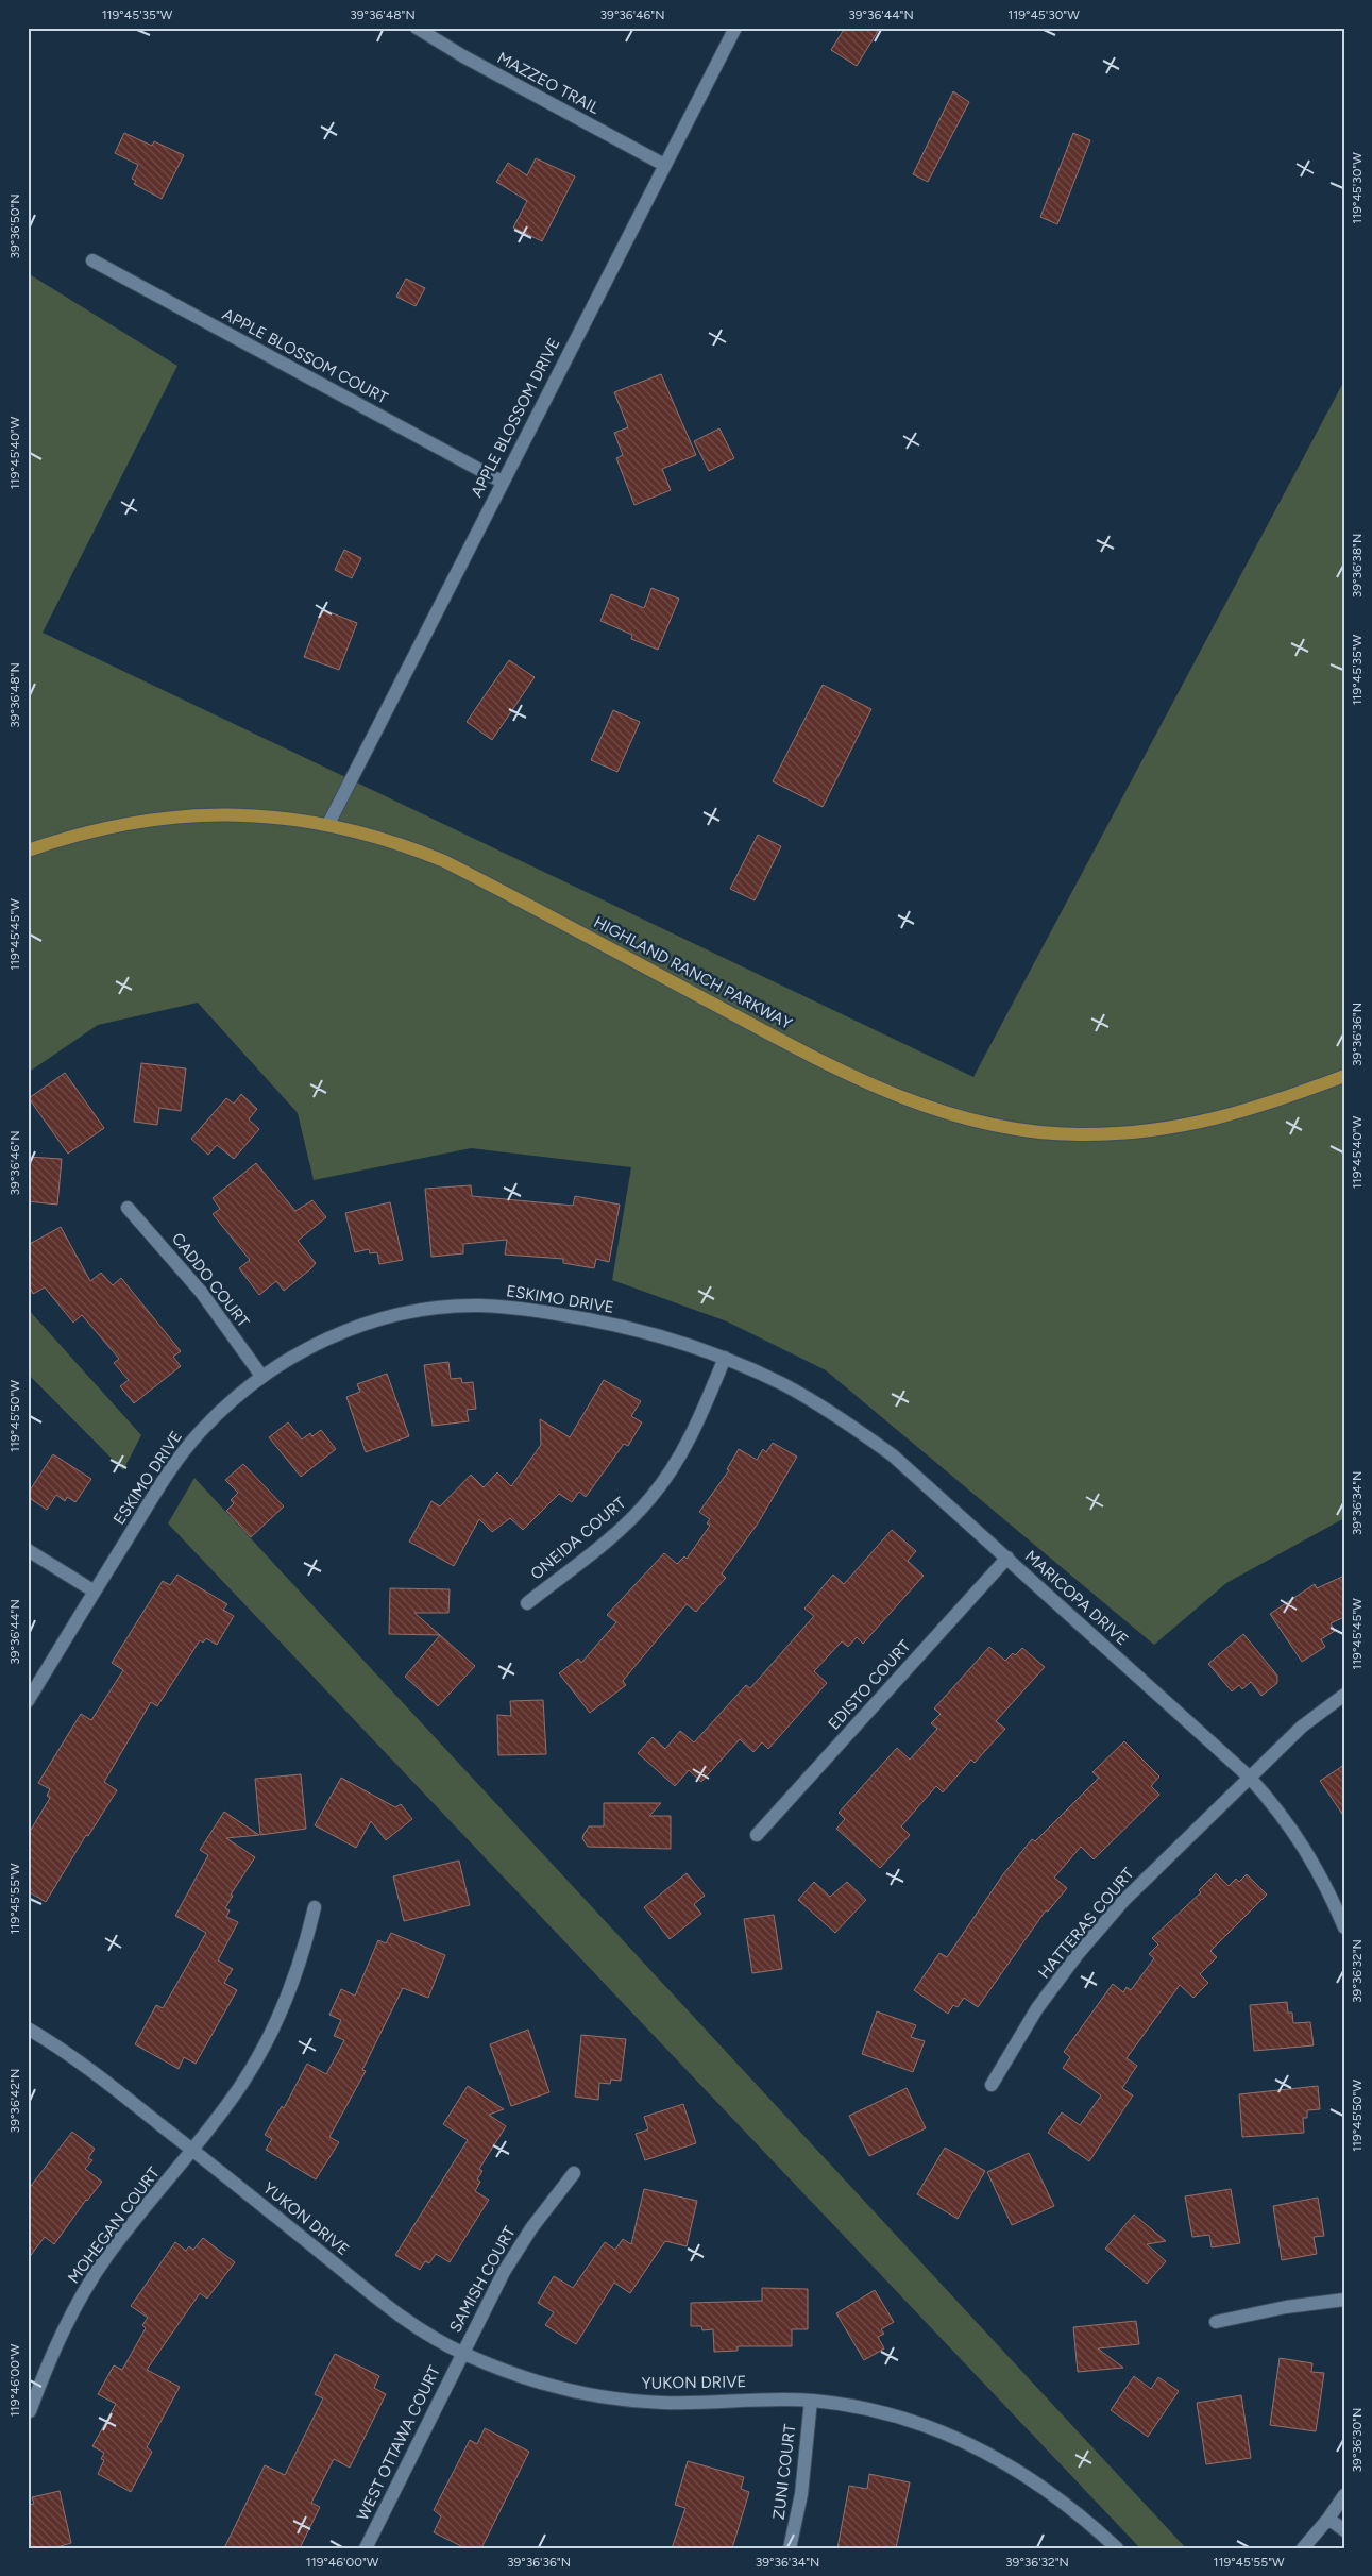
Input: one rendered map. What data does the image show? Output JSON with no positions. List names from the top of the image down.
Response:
{
  "streets": {
    "main road": ["HIGHLAND RANCH PARKWAY"],
    "street": [
      "MAZZEO TRAIL",
      "APPLE BLOSSOM COURT",
      "APPLE BLOSSOM DRIVE",
      "CADDO COURT",
      "ESKIMO DRIVE",
      "ONEIDA COURT",
      "MARICOPA DRIVE",
      "EDISTO COURT",
      "HATTERAS COURT",
      "YUKON DRIVE",
      "MOHEGAN COURT",
      "SAMISH COURT",
      "WEST OTTAWA COURT",
      "ZUNI COURT"
    ]
  },
  "crossings": [
    ["MAZZEO TRAIL", "APPLE BLOSSOM DRIVE"],
    ["APPLE BLOSSOM COURT", "APPLE BLOSSOM DRIVE"],
    ["APPLE BLOSSOM DRIVE", "HIGHLAND RANCH PARKWAY"],
    ["CADDO COURT", "ESKIMO DRIVE"],
    ["ESKIMO DRIVE", "ONEIDA COURT"],
    ["ESKIMO DRIVE", "MARICOPA DRIVE"],
    ["ONEIDA COURT", "MARICOPA DRIVE"],
    ["MARICOPA DRIVE", "EDISTO COURT"],
    ["MARICOPA DRIVE", "HATTERAS COURT"],
    ["YUKON DRIVE", "MOHEGAN COURT"],
    ["YUKON DRIVE", "SAMISH COURT"],
    ["YUKON DRIVE", "WEST OTTAWA COURT"],
    ["YUKON DRIVE", "ZUNI COURT"],
    ["SAMISH COURT", "WEST OTTAWA COURT"]
  ],
  "coordinates": [
    "119°45'35\"W",
    "39°36'48\"N",
    "39°36'46\"N",
    "39°36'44\"N",
    "119°45'30\"W",
    "39°36'50\"N",
    "119°45'40\"W",
    "39°36'38\"N",
    "119°45'45\"W",
    "39°36'36\"N",
    "119°45'50\"W",
    "39°36'34\"N",
    "119°45'55\"W",
    "39°36'32\"N",
    "39°36'42\"N",
    "119°46'00\"W",
    "39°36'30\"N"
  ]
}
